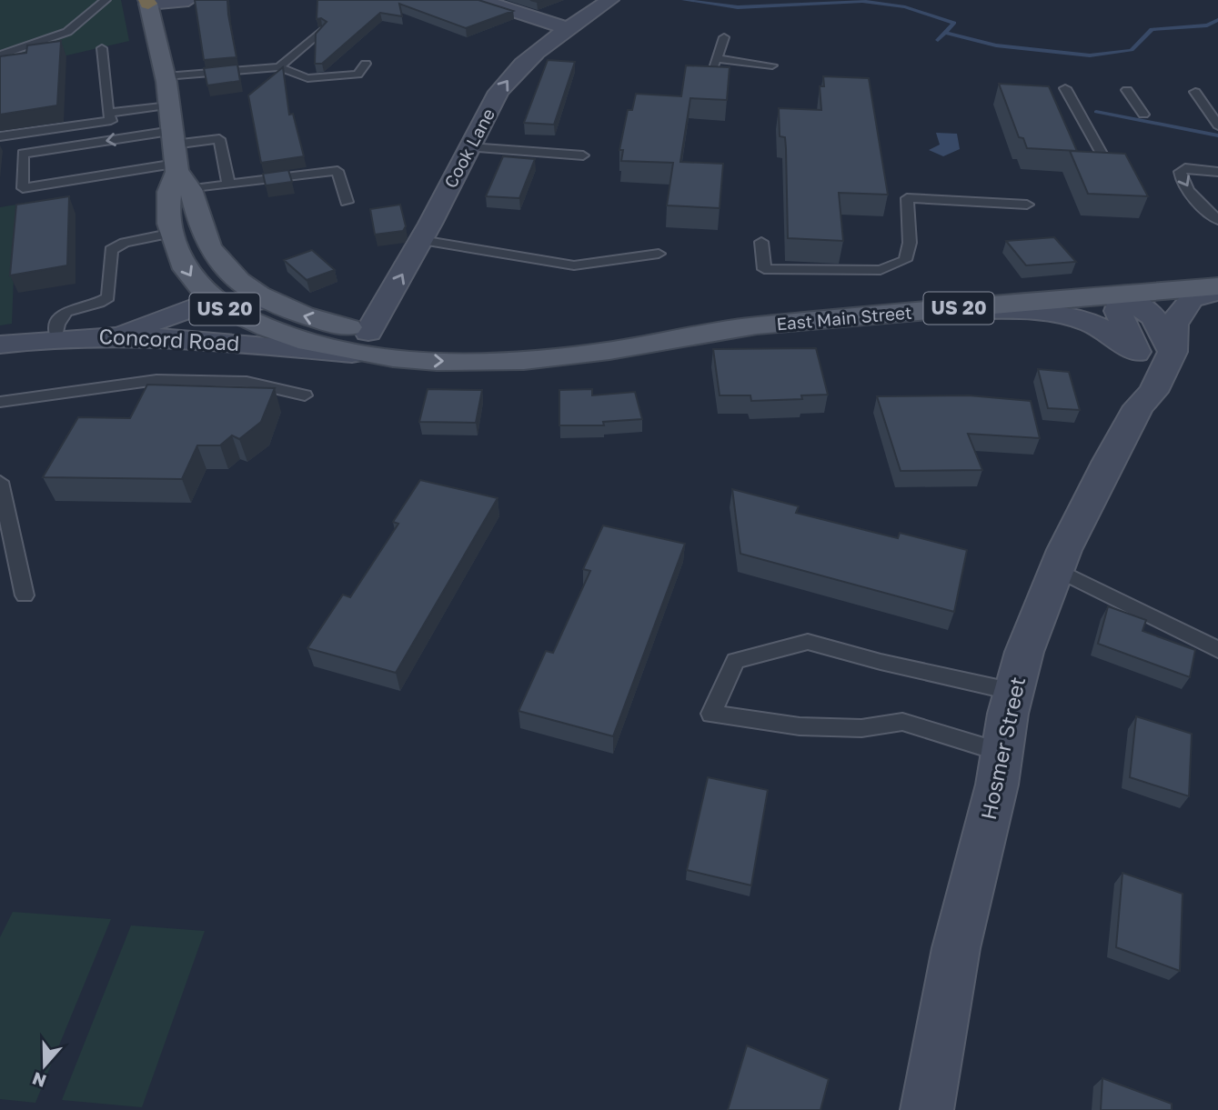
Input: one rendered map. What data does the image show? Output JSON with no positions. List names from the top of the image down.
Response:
{
  "streets": {
    "main road": ["US 20", "East Main Street"],
    "street": ["Cook Lane", "Concord Road", "Hosmer Street"]
  },
  "crossings": [
    ["Cook Lane", "US 20"],
    ["Cook Lane", "East Main Street"],
    ["Cook Lane", "Concord Road"],
    ["US 20", "East Main Street"],
    ["US 20", "Concord Road"],
    ["East Main Street", "Concord Road"],
    ["East Main Street", "Hosmer Street"]
  ],
  "one_way": ["Cook Lane"],
  "north": "bottom"
}
